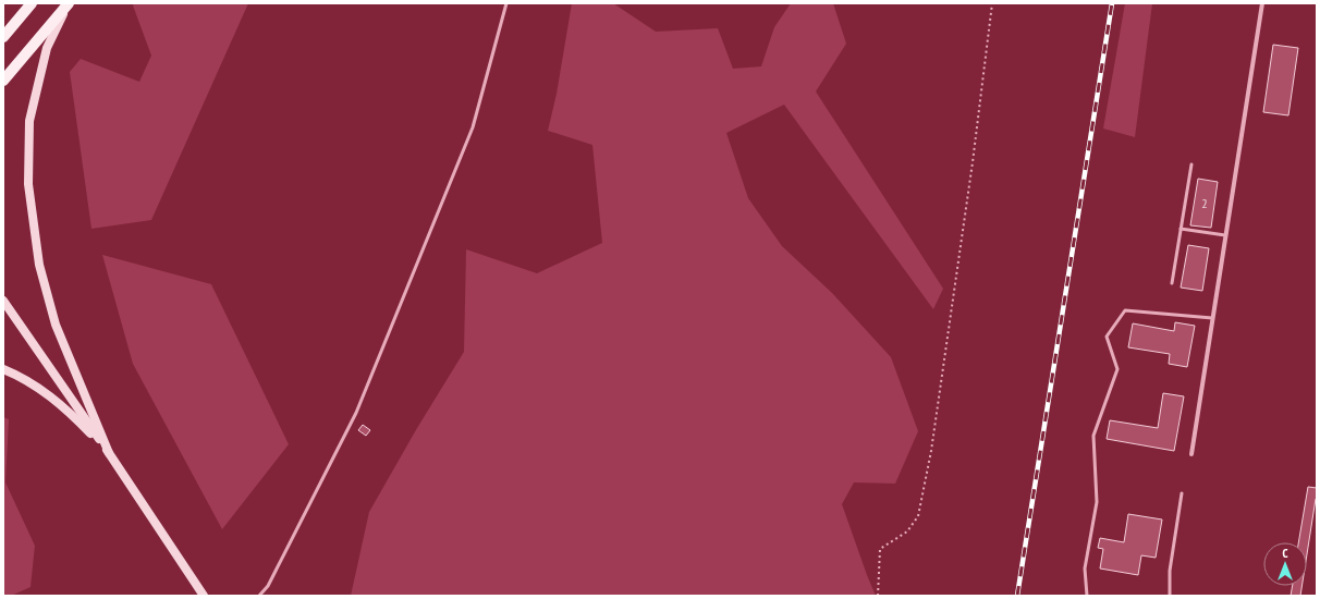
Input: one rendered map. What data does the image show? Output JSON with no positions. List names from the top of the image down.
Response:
{
  "house_numbers": ["2"],
  "north": "top"
}
